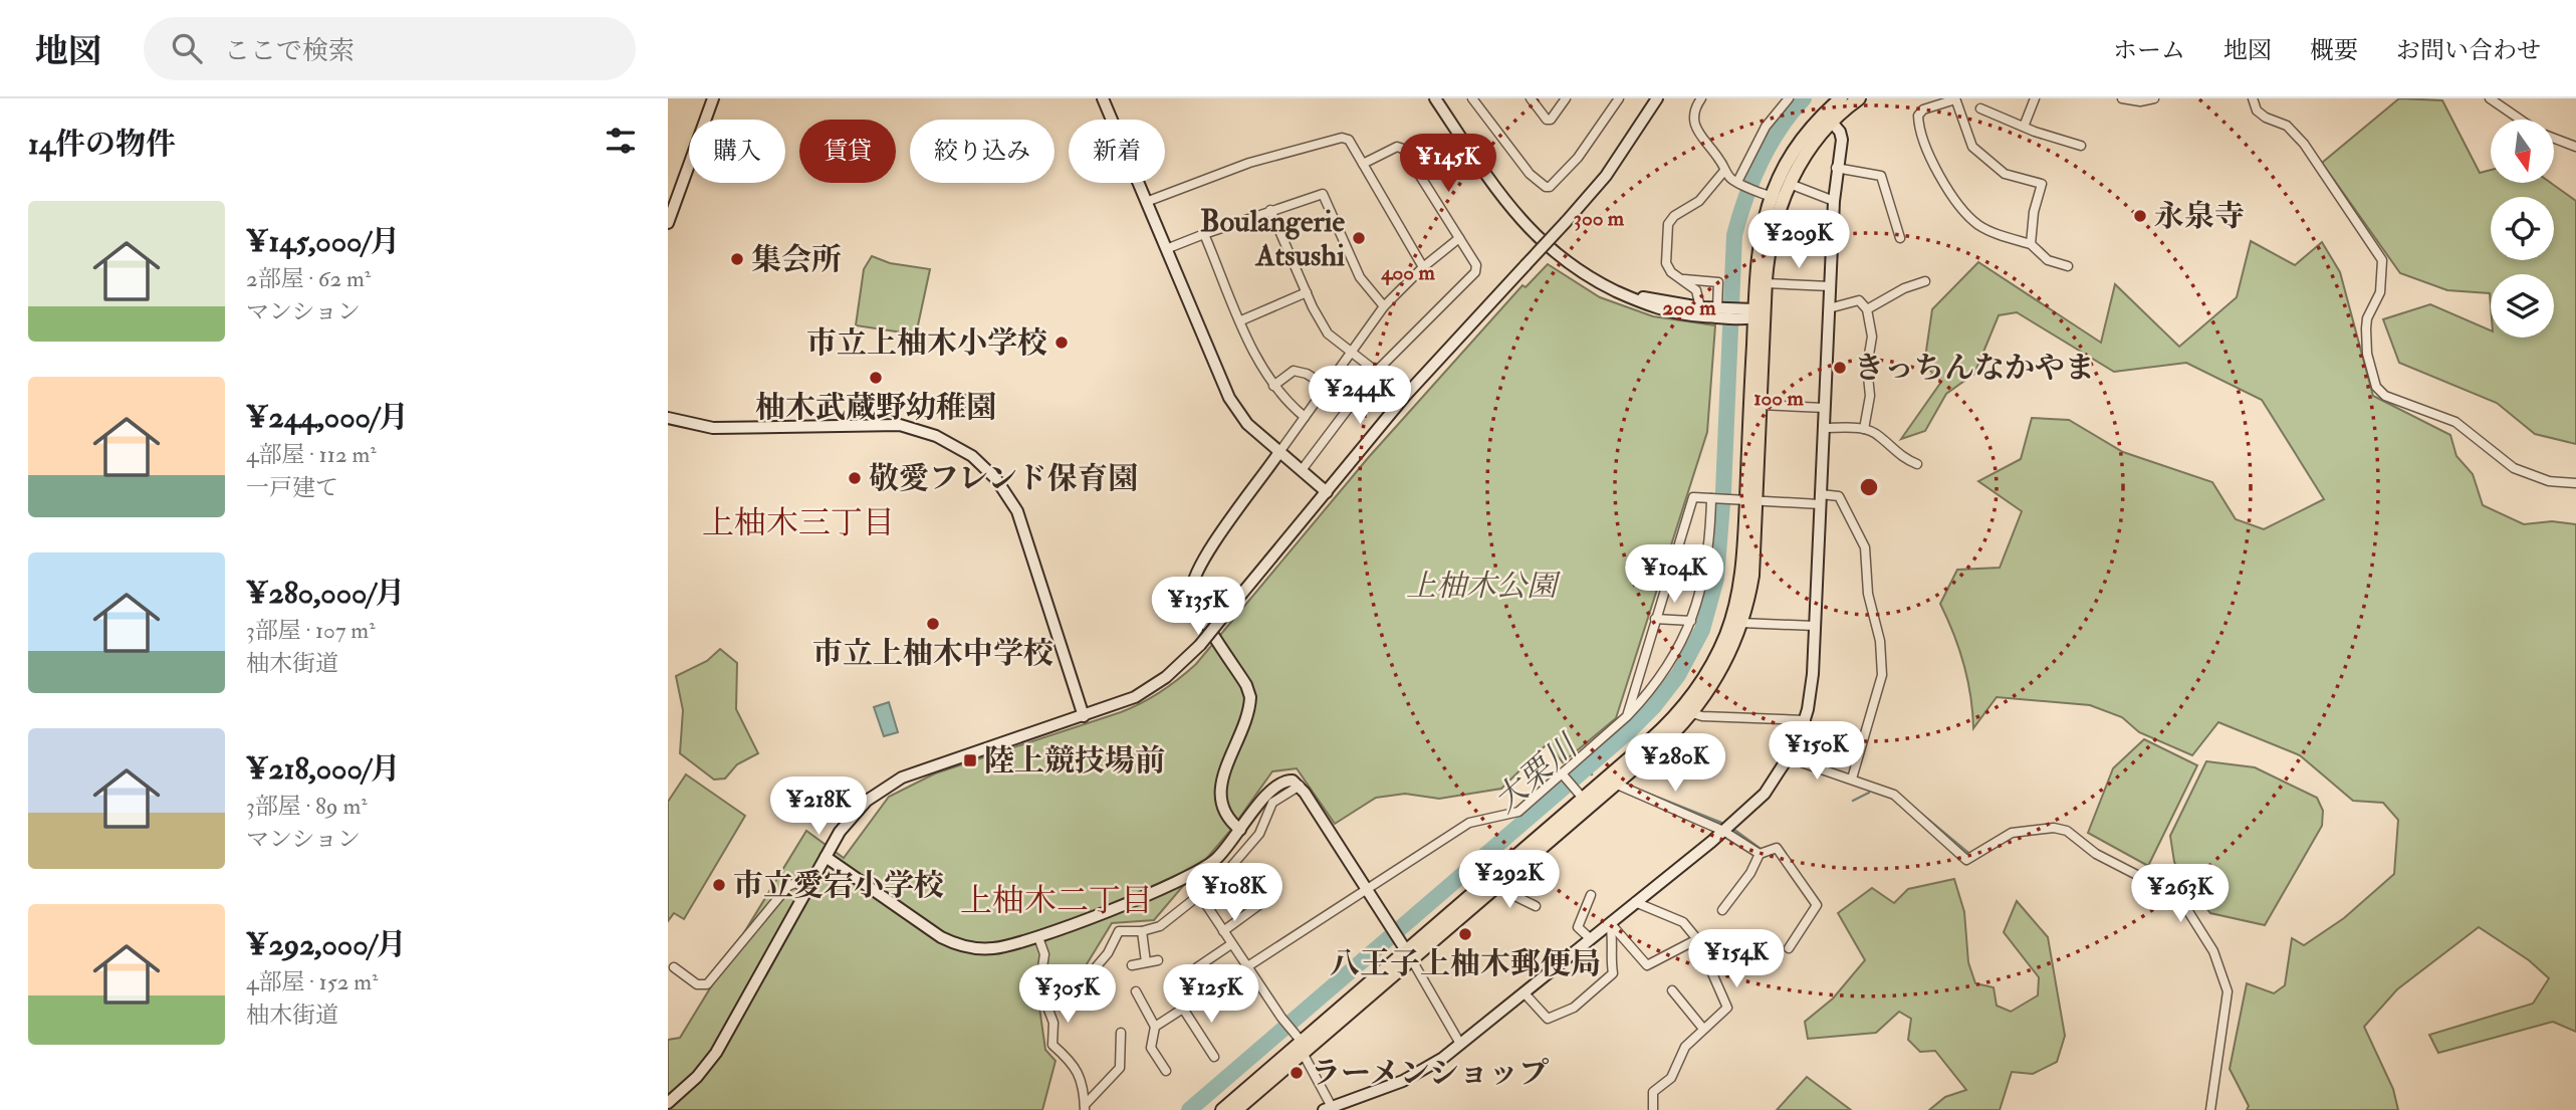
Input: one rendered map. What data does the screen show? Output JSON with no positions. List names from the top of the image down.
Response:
{
  "districts": ["上柚木三丁目", "上柚木二丁目"],
  "water": ["大栗川"],
  "parks": ["上柚木公園"],
  "places": {
    "other": [
      "永泉寺",
      "Boulangerie Atsushi",
      "集会所",
      "市立上柚木小学校",
      "きっちんなかやま",
      "柚木武蔵野幼稚園",
      "敬愛フレンド保育園",
      "市立上柚木中学校",
      "市立愛宕小学校",
      "八王子上柚木郵便局",
      "ラーメンショップ"
    ],
    "transit": ["陸上競技場前"]
  },
  "north": "bottom",
  "page": {
    "header": "地図",
    "search": "ここで検索",
    "nav": [
      "ホーム",
      "地図",
      "概要",
      "お問い合わせ"
    ],
    "heading": "14件の物件",
    "chip": [
      "購入",
      "賃貸",
      "絞り込み",
      "新着"
    ],
    "price": [
      "¥145K",
      "¥209K",
      "¥244K",
      "¥104K",
      "¥135K",
      "¥150K",
      "¥280K",
      "¥218K",
      "¥292K",
      "¥108K",
      "¥263K",
      "¥154K",
      "¥305K",
      "¥125K"
    ],
    "list": [
      {
        "name": "¥145,000/月",
        "note": "2部屋 · 62 m² · マンション"
      },
      {
        "name": "¥244,000/月",
        "note": "4部屋 · 112 m² · 一戸建て"
      },
      {
        "name": "¥280,000/月",
        "note": "3部屋 · 107 m² · 柚木街道"
      },
      {
        "name": "¥218,000/月",
        "note": "3部屋 · 89 m² · マンション"
      },
      {
        "name": "¥292,000/月",
        "note": "4部屋 · 152 m² · 柚木街道"
      }
    ]
  },
  "rings": [
    "300 m",
    "400 m",
    "200 m",
    "100 m"
  ]
}
